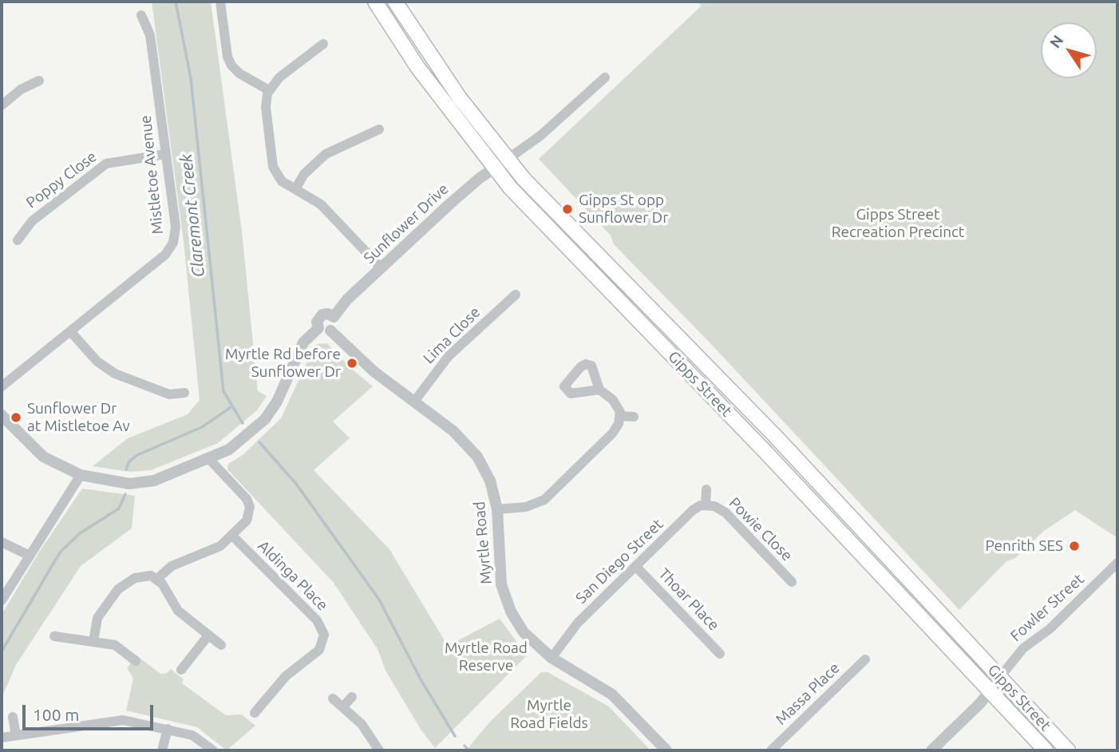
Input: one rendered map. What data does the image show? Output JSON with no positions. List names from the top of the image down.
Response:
{
  "streets": {
    "main road": ["Gipps Street"],
    "street": [
      "Mistletoe Avenue",
      "Poppy Close",
      "Sunflower Drive",
      "Lima Close",
      "Powie Close",
      "Myrtle Road",
      "San Diego Street",
      "Aldinga Place",
      "Thoar Place",
      "Fowler Street",
      "Massa Place"
    ]
  },
  "crossings": [
    ["Mistletoe Avenue", "Poppy Close"],
    ["Sunflower Drive", "Gipps Street"],
    ["Sunflower Drive", "Myrtle Road"],
    ["Lima Close", "Myrtle Road"],
    ["Gipps Street", "Fowler Street"],
    ["Powie Close", "San Diego Street"],
    ["Myrtle Road", "San Diego Street"],
    ["San Diego Street", "Thoar Place"]
  ],
  "water": ["Claremont Creek"],
  "parks": ["Gipps Street Recreation Precinct", "Myrtle Road Reserve", "Myrtle Road Fields"],
  "places": [
    "Gipps St opp Sunflower Dr",
    "Myrtle Rd before Sunflower Dr",
    "Sunflower Dr at Mistletoe Av",
    "Penrith SES"
  ],
  "scale_bar": "100 m",
  "north": "top left"
}
